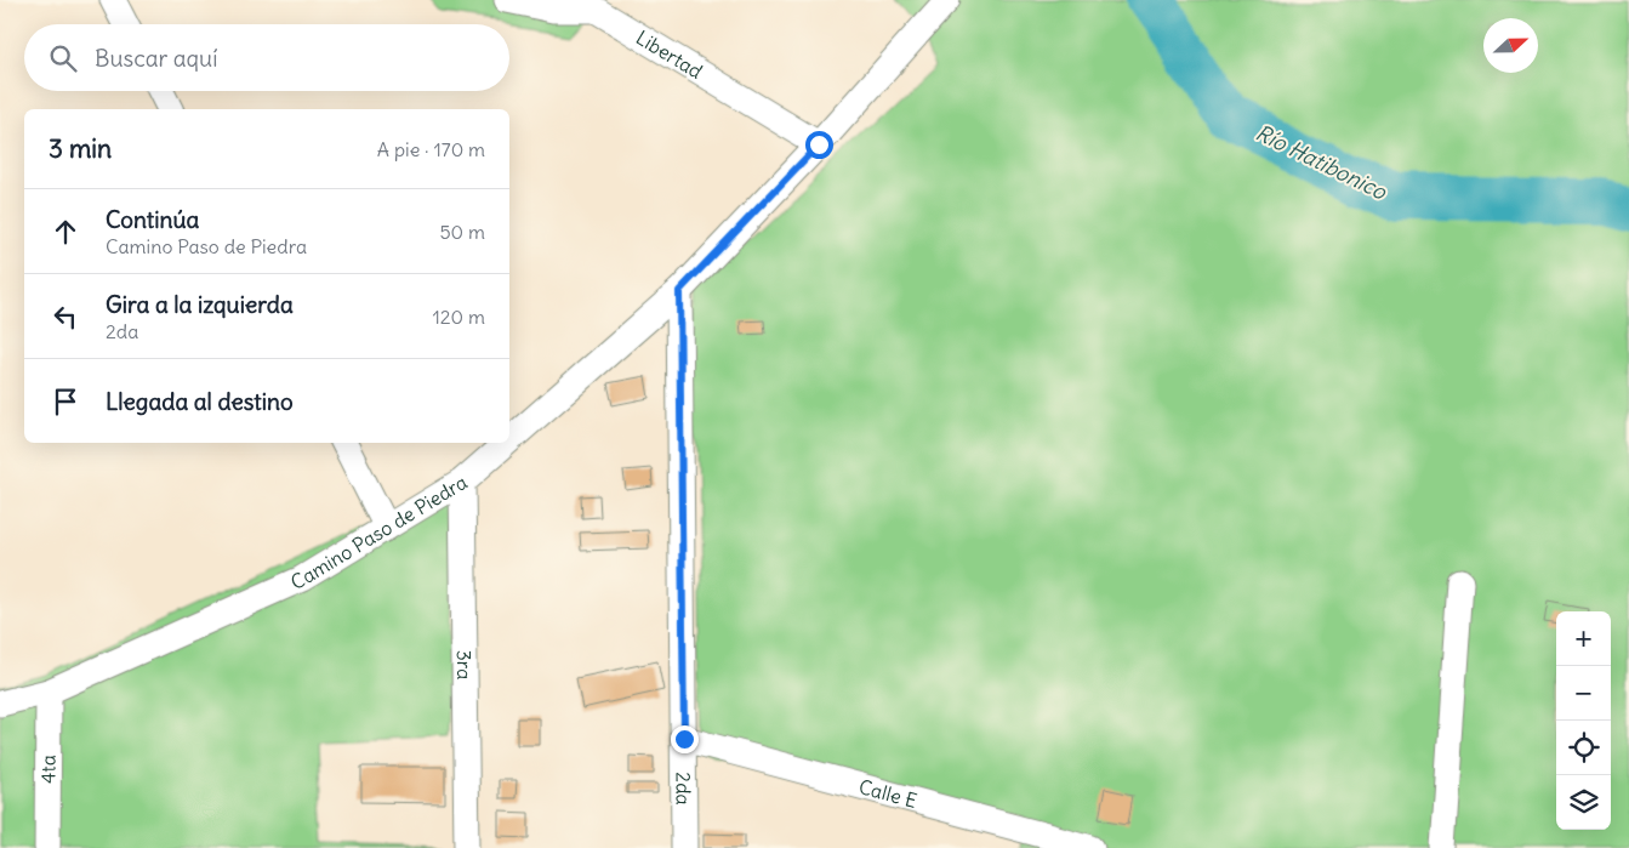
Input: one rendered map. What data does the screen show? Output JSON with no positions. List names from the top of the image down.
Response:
{
  "streets": {
    "street": [
      "Libertad",
      "Camino Paso de Piedra",
      "3ra",
      "4ta",
      "2da",
      "Calle E"
    ]
  },
  "crossings": [
    ["Libertad", "Camino Paso de Piedra"],
    ["Camino Paso de Piedra", "3ra"],
    ["Camino Paso de Piedra", "4ta"],
    ["Camino Paso de Piedra", "2da"],
    ["2da", "Calle E"]
  ],
  "water": ["Río Hatibonico"],
  "north": "right",
  "page": {
    "search": "Buscar aquí",
    "heading": ["3 min", "A pie · 170 m"],
    "list": [
      ["Continúa", "Camino Paso de Piedra", "50 m"],
      ["Gira a la izquierda", "2da", "120 m"],
      "Llegada al destino"
    ],
    "map_buttons": ["+", "−"]
  }
}
